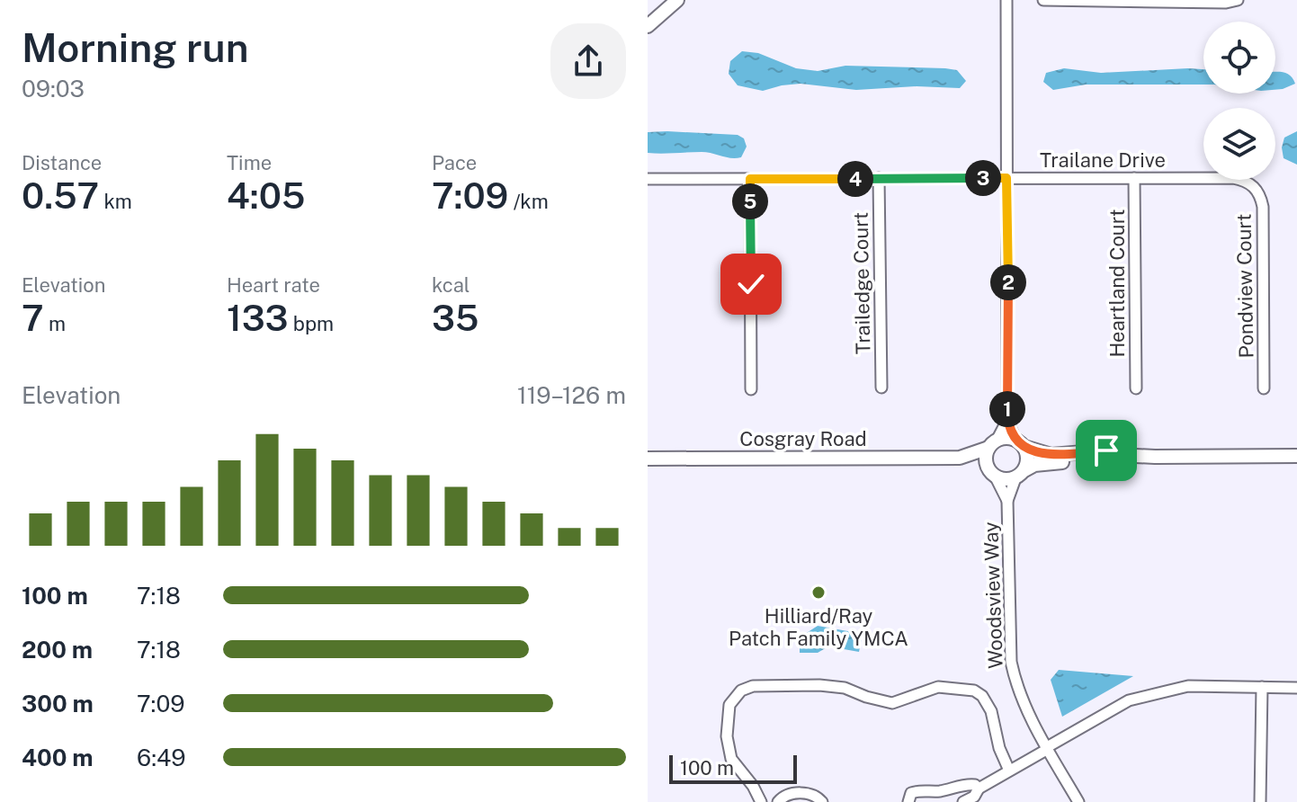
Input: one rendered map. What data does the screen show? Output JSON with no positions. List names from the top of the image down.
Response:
{
  "streets": {
    "main road": ["Cosgray Road"],
    "street": [
      "Trailane Drive",
      "Trailedge Court",
      "Heartland Court",
      "Pondview Court",
      "Woodsview Way"
    ]
  },
  "crossings": [
    ["Trailane Drive", "Trailedge Court"],
    ["Trailane Drive", "Heartland Court"],
    ["Trailane Drive", "Pondview Court"],
    ["Cosgray Road", "Woodsview Way"]
  ],
  "places": ["Hilliard/Ray Patch Family YMCA"],
  "scale_bar": "100 m",
  "page": {
    "heading": ["Morning run", "09:03"],
    "stats": [
      ["Distance", "0.57 km"],
      ["Time", "4:05"],
      ["Pace", "7:09 /km"],
      ["Elevation", "7 m"],
      ["Heart rate", "133 bpm"],
      ["kcal", "35"]
    ],
    "pins": [
      "3",
      "4",
      "5",
      "2",
      "1"
    ],
    "chart": ["Elevation", "119–126 m"],
    "list": [
      {
        "name": "100 m",
        "note": "7:18"
      },
      {
        "name": "200 m",
        "note": "7:18"
      },
      {
        "name": "300 m",
        "note": "7:09"
      },
      {
        "name": "400 m",
        "note": "6:49"
      }
    ],
    "scale": "100 m"
  }
}
